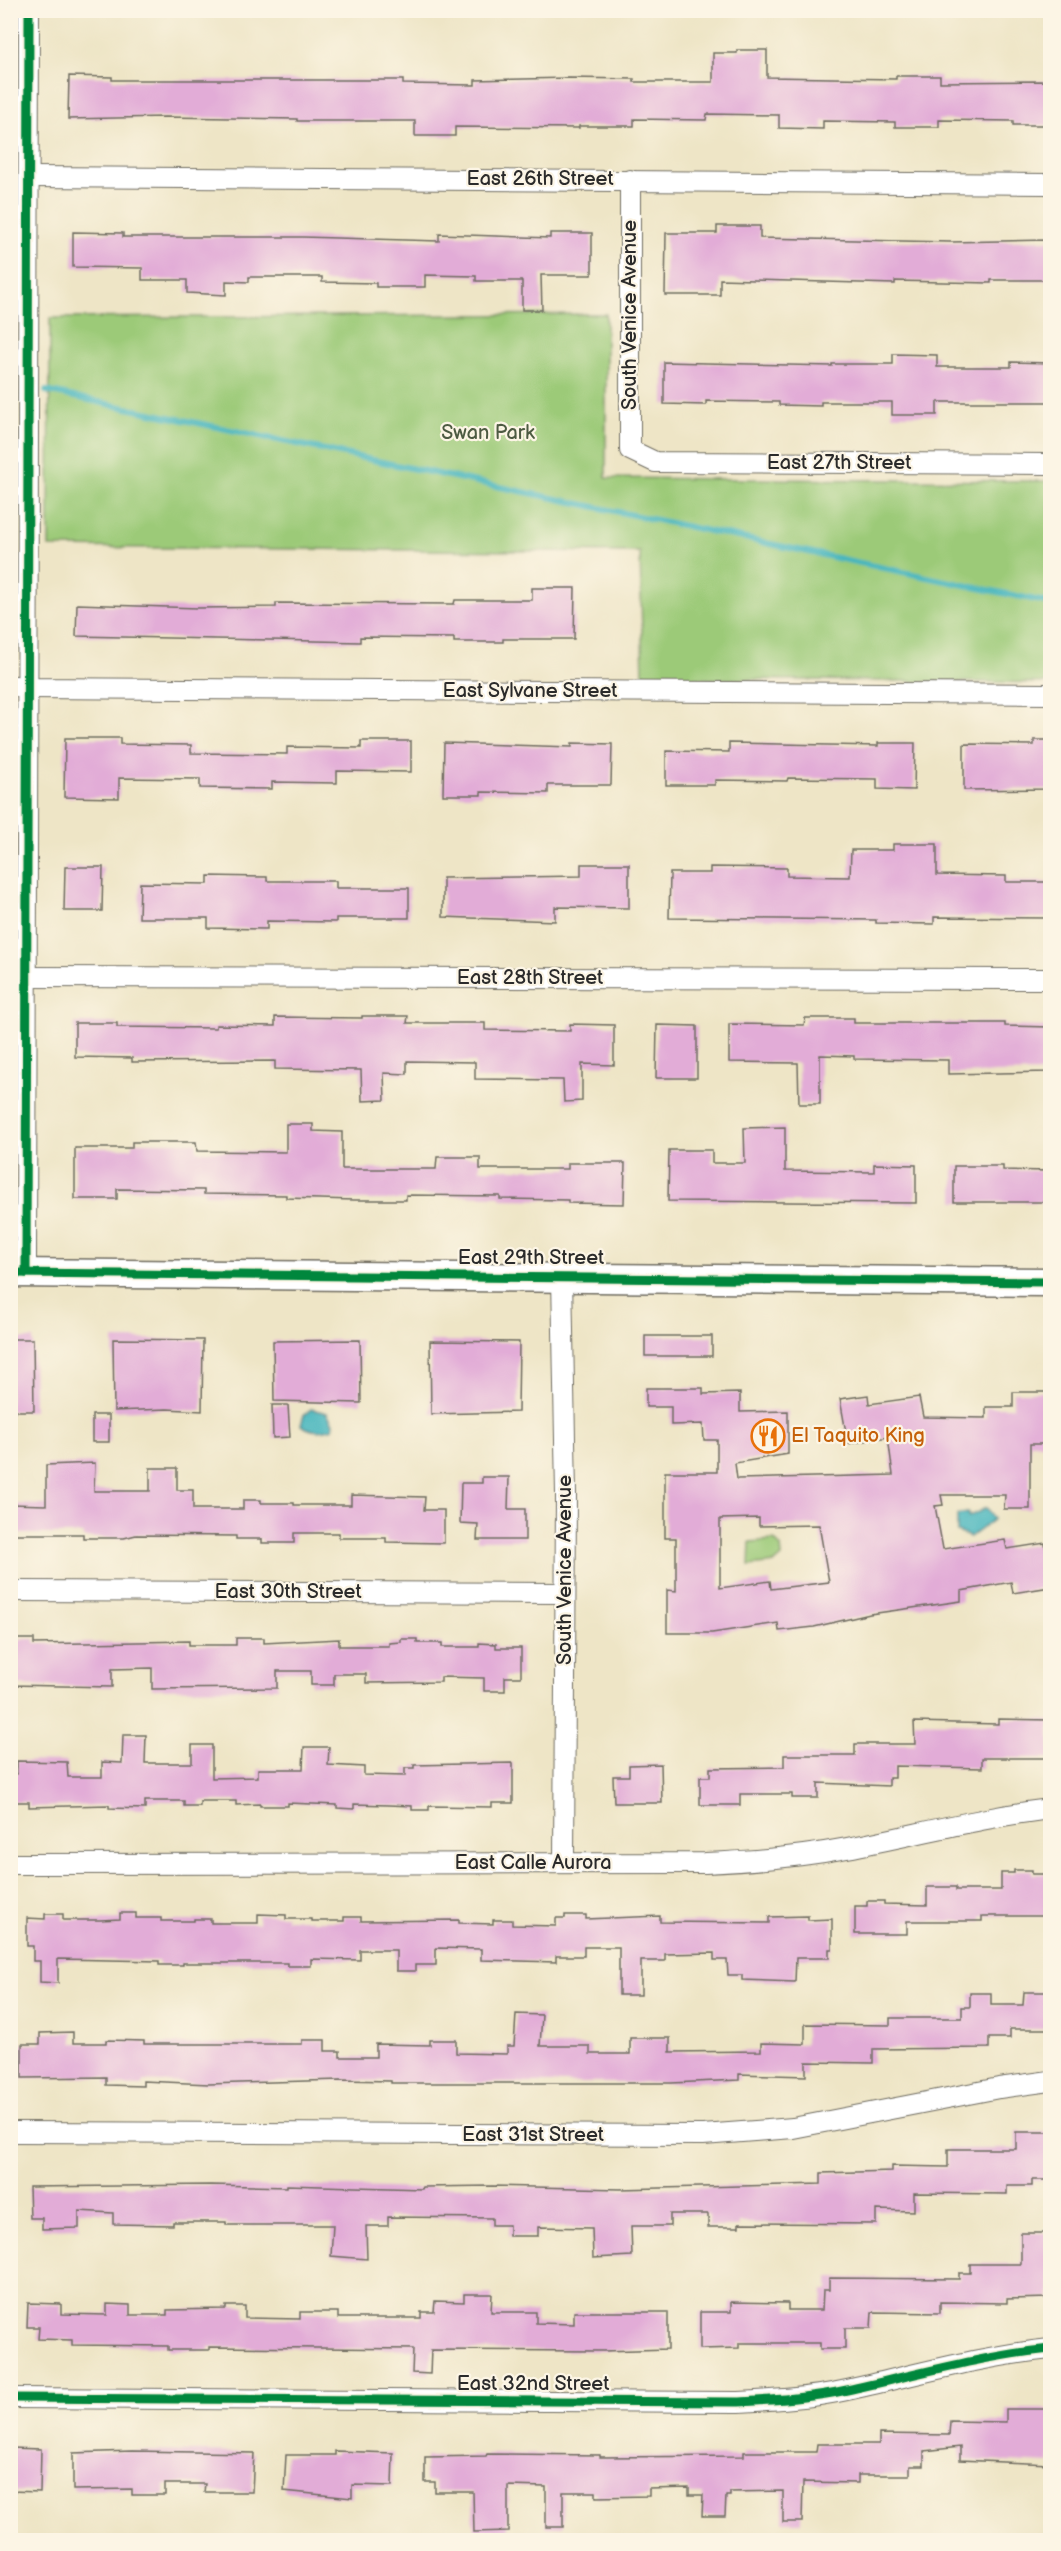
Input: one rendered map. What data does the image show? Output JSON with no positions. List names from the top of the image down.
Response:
{
  "streets": {
    "street": [
      "East 26th Street",
      "South Venice Avenue",
      "East 27th Street",
      "East Sylvane Street",
      "East 28th Street",
      "East 29th Street",
      "East 30th Street",
      "East Calle Aurora",
      "East 31st Street",
      "East 32nd Street"
    ]
  },
  "crossings": [
    ["East 26th Street", "South Venice Avenue"],
    ["South Venice Avenue", "East 27th Street"],
    ["South Venice Avenue", "East 29th Street"],
    ["South Venice Avenue", "East 30th Street"],
    ["South Venice Avenue", "East Calle Aurora"]
  ],
  "parks": ["Swan Park"],
  "places": {
    "restaurant": ["El Taquito King"]
  }
}
